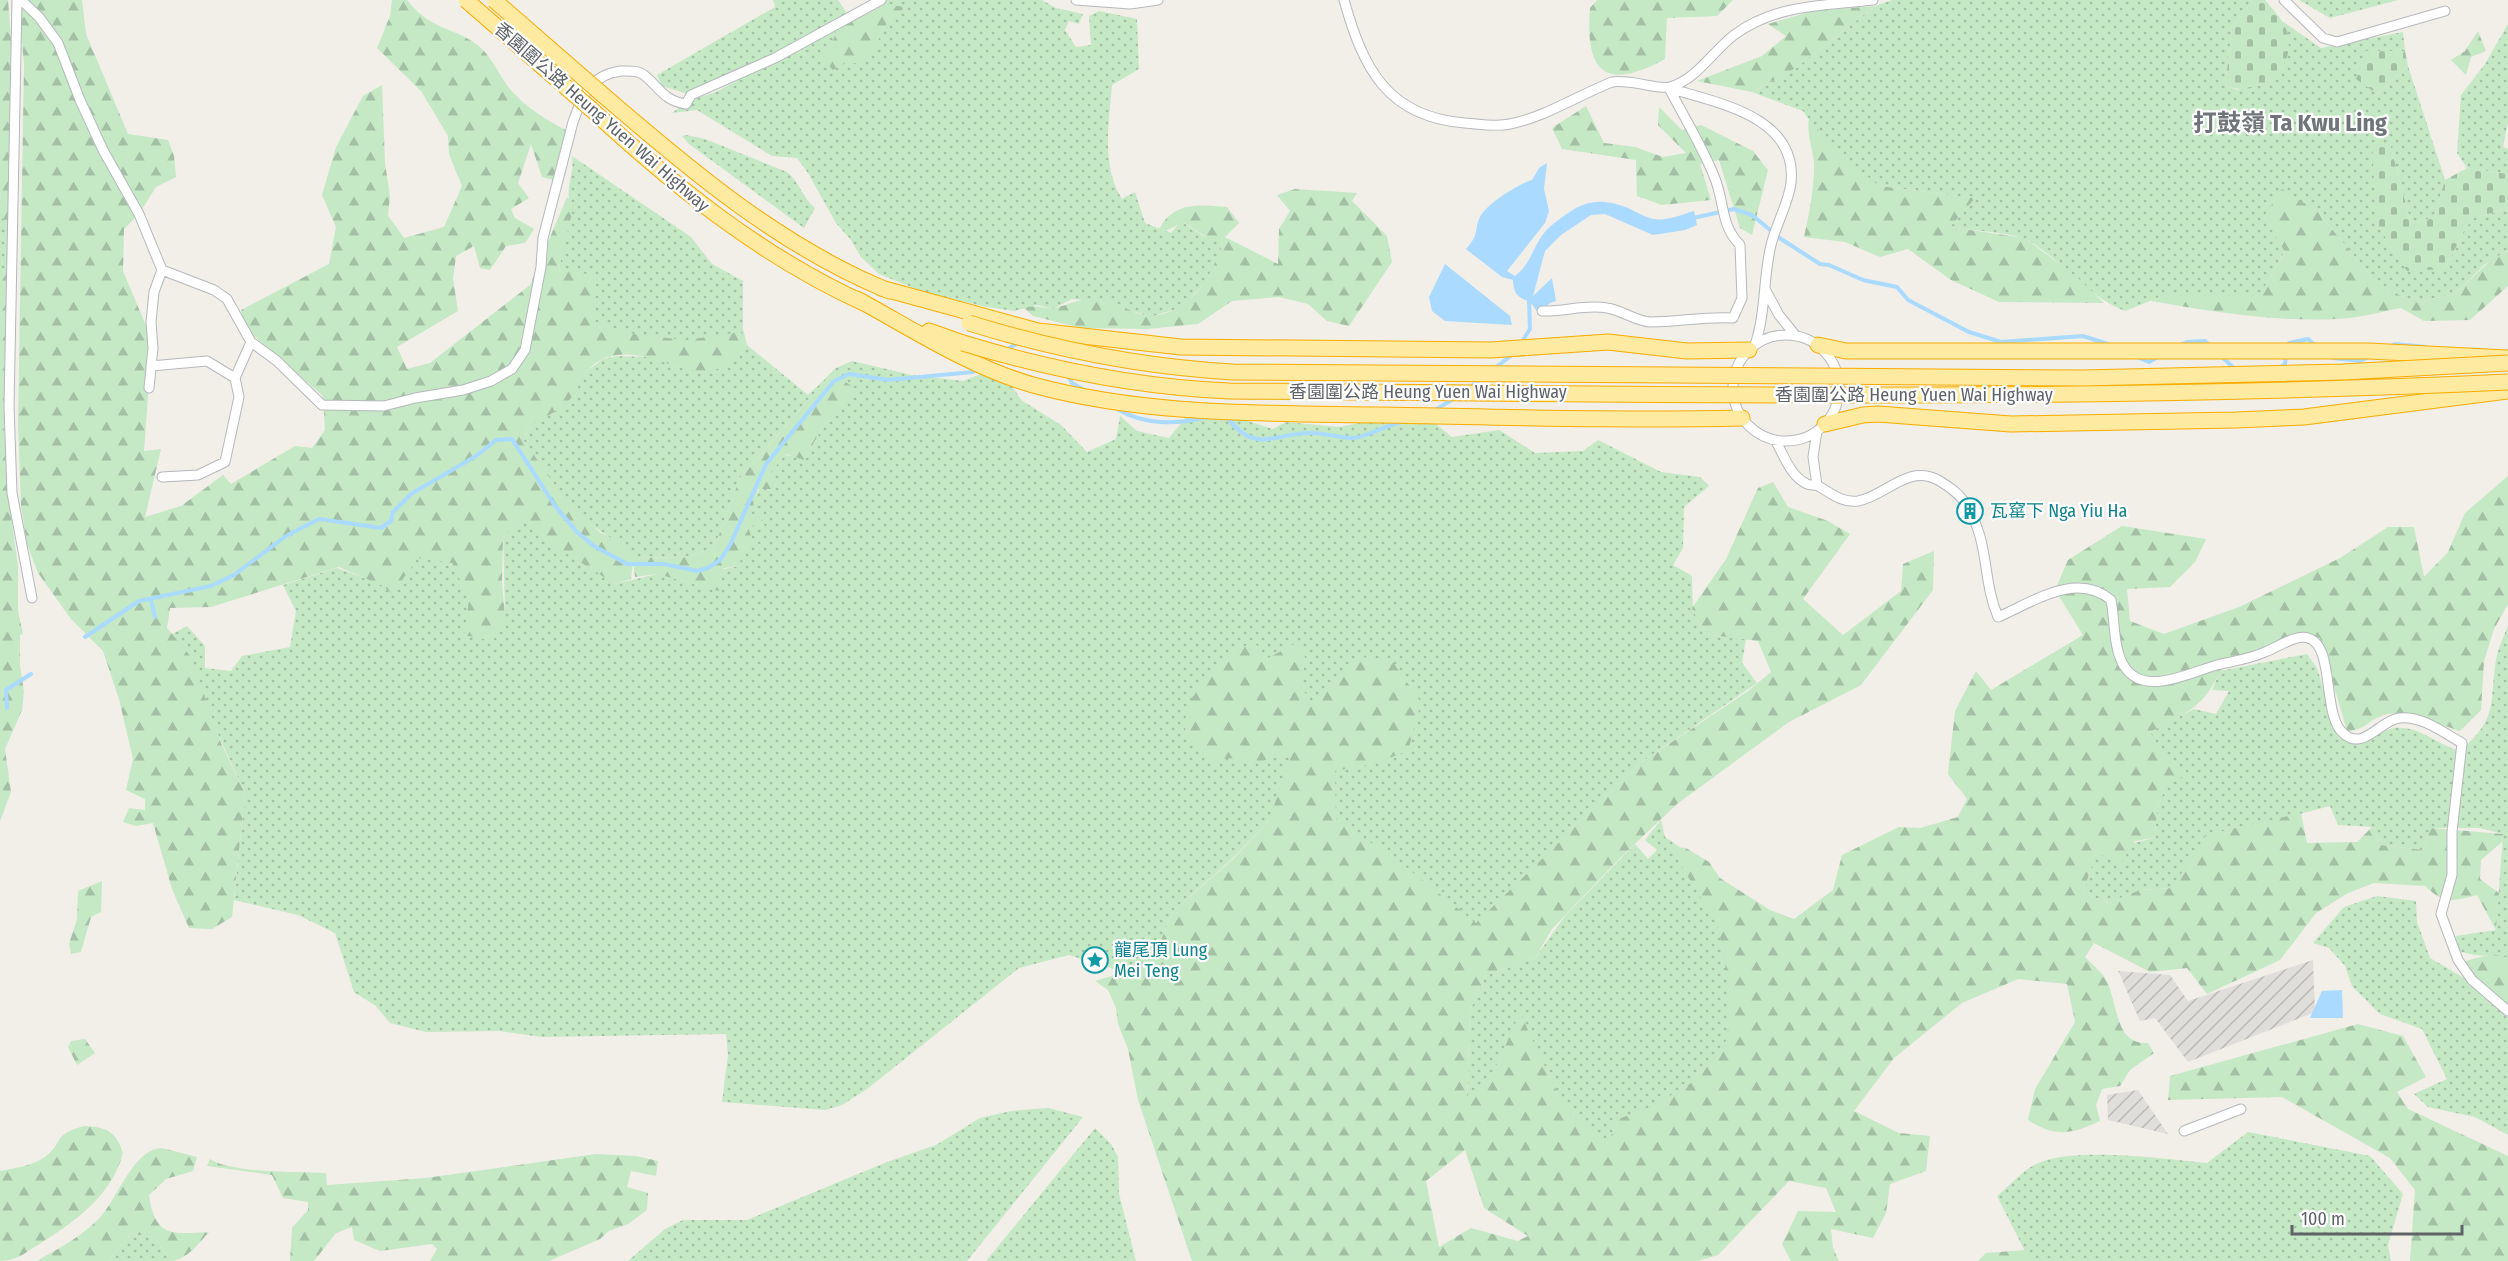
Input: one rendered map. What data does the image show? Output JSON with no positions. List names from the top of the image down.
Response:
{
  "streets": {
    "highway": ["香園圍公路 Heung Yuen Wai Highway"]
  },
  "districts": ["打鼓嶺 Ta Kwu Ling"],
  "places": {
    "building": ["瓦窰下 Nga Yiu Ha"],
    "place": ["龍尾頂 Lung Mei Teng"]
  },
  "scale_bar": "100 m"
}
